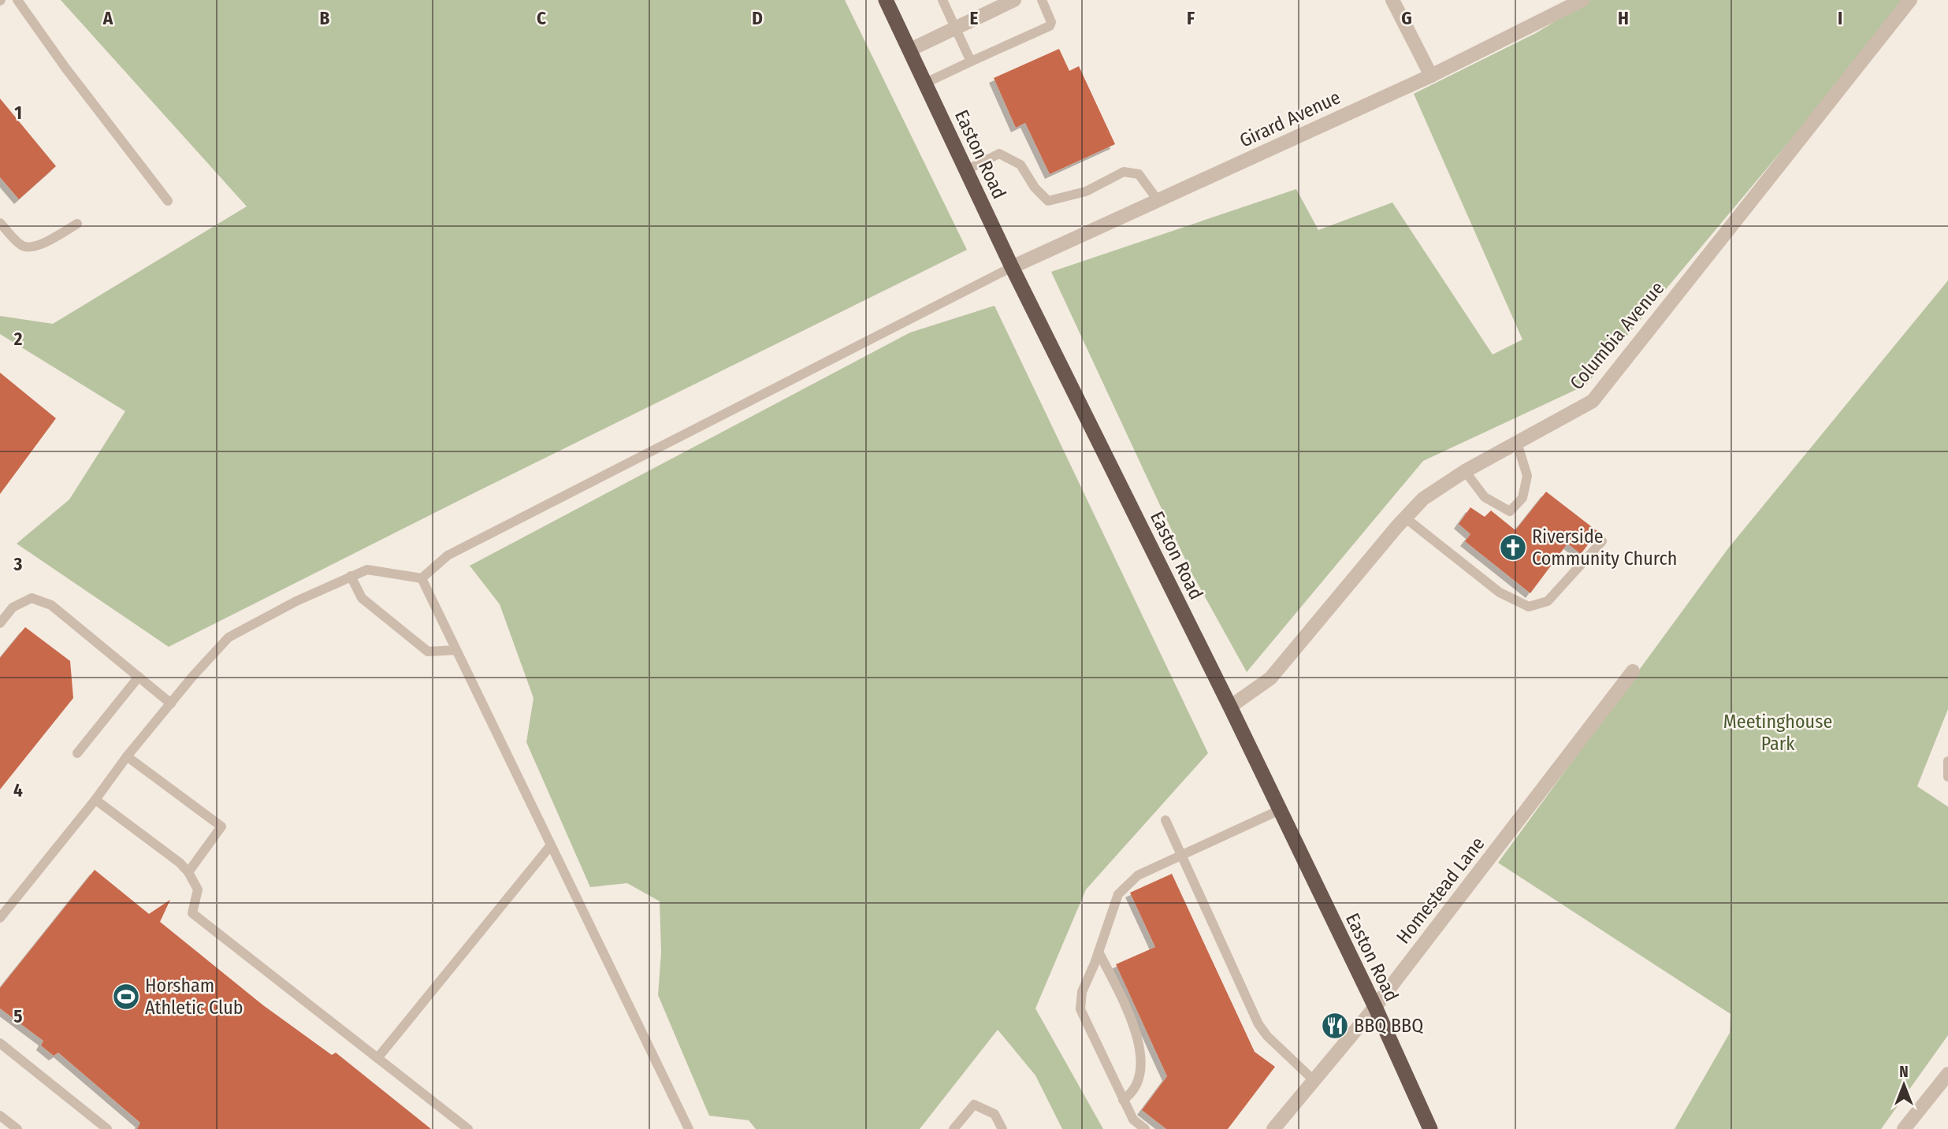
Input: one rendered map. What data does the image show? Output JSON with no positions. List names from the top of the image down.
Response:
{
  "streets": {
    "highway": ["Easton Road"],
    "street": ["Girard Avenue", "Columbia Avenue", "Homestead Lane"]
  },
  "crossings": [
    ["Girard Avenue", "Easton Road"],
    ["Easton Road", "Columbia Avenue"],
    ["Easton Road", "Homestead Lane"]
  ],
  "parks": ["Meetinghouse Park"],
  "places": {
    "church": ["Riverside Community Church"],
    "sports": ["Horsham Athletic Club"],
    "restaurant": ["BBQ BBQ"]
  },
  "north": "top",
  "grid": {
    "columns": [
      "A",
      "B",
      "C",
      "D",
      "E",
      "F",
      "G",
      "H",
      "I"
    ],
    "rows": [
      "1",
      "2",
      "3",
      "4",
      "5"
    ]
  }
}
